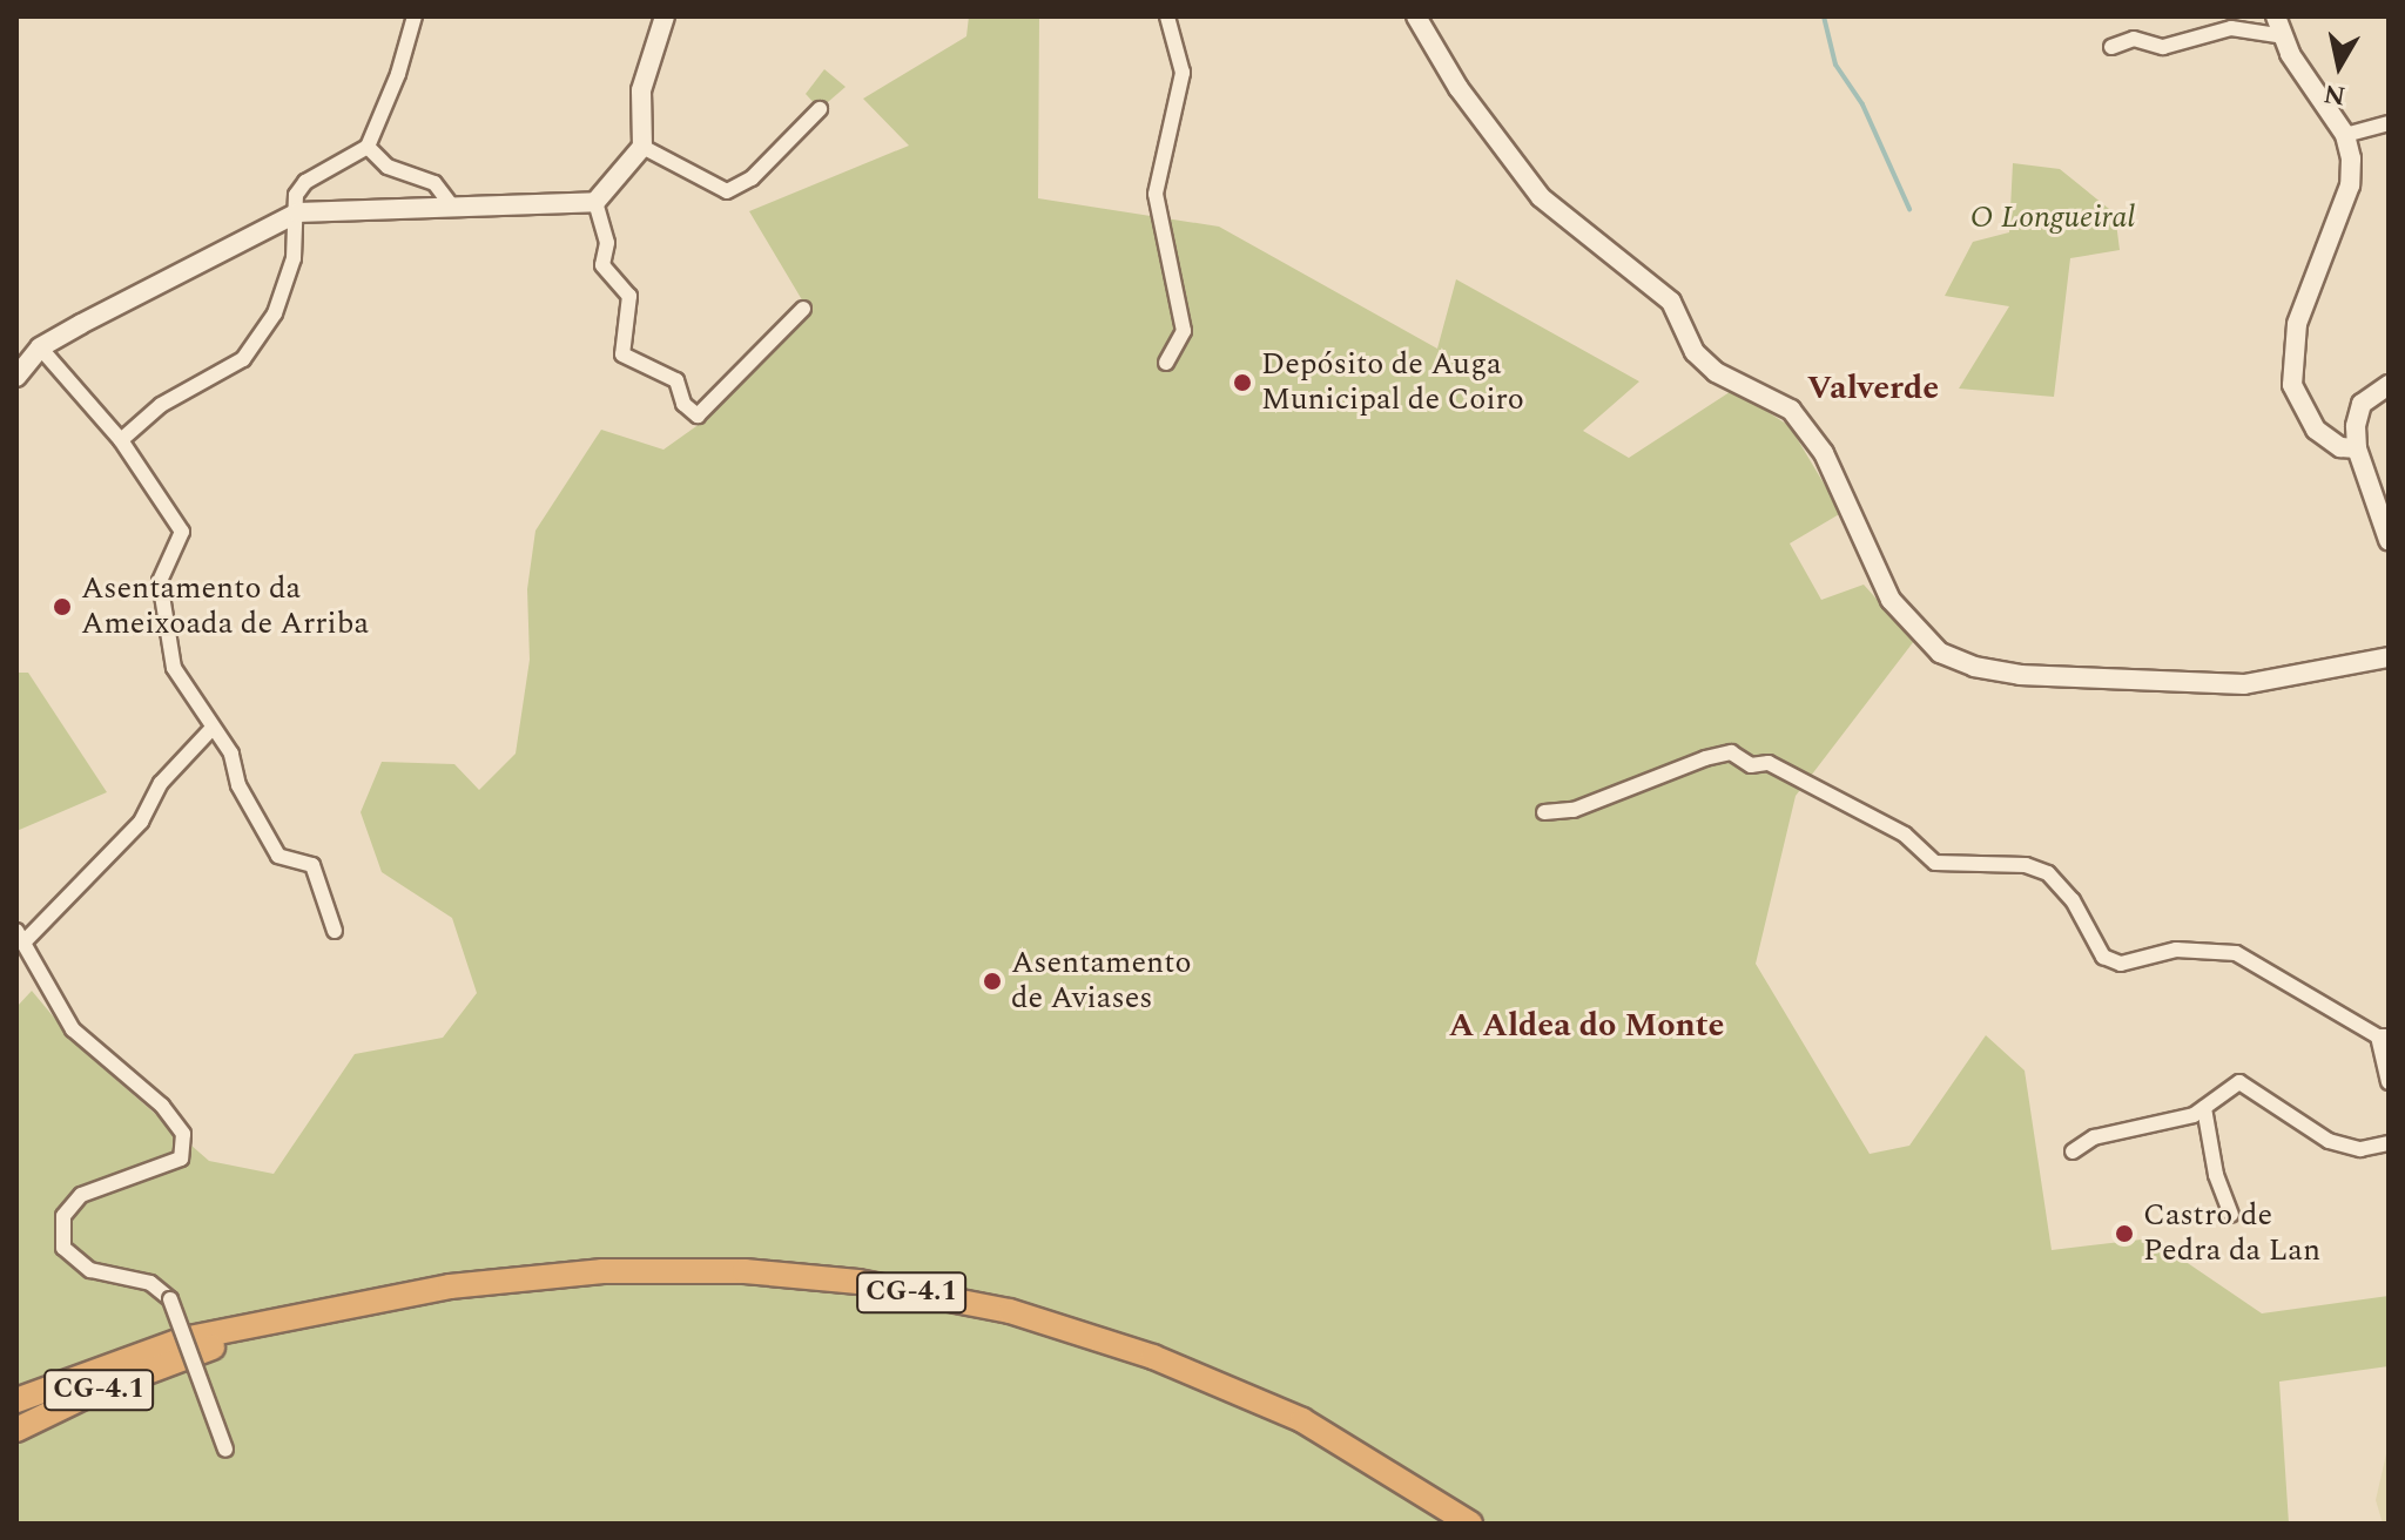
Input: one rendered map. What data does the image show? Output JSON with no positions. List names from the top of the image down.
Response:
{
  "streets": {
    "highway": ["CG-4.1"]
  },
  "districts": ["Valverde", "A Aldea do Monte"],
  "parks": ["O Longueiral"],
  "places": [
    "Depósito de Auga Municipal de Coiro",
    "Asentamento da Ameixoada de Arriba",
    "Asentamento de Aviases",
    "Castro de Pedra da Lan"
  ],
  "north": "bottom"
}
